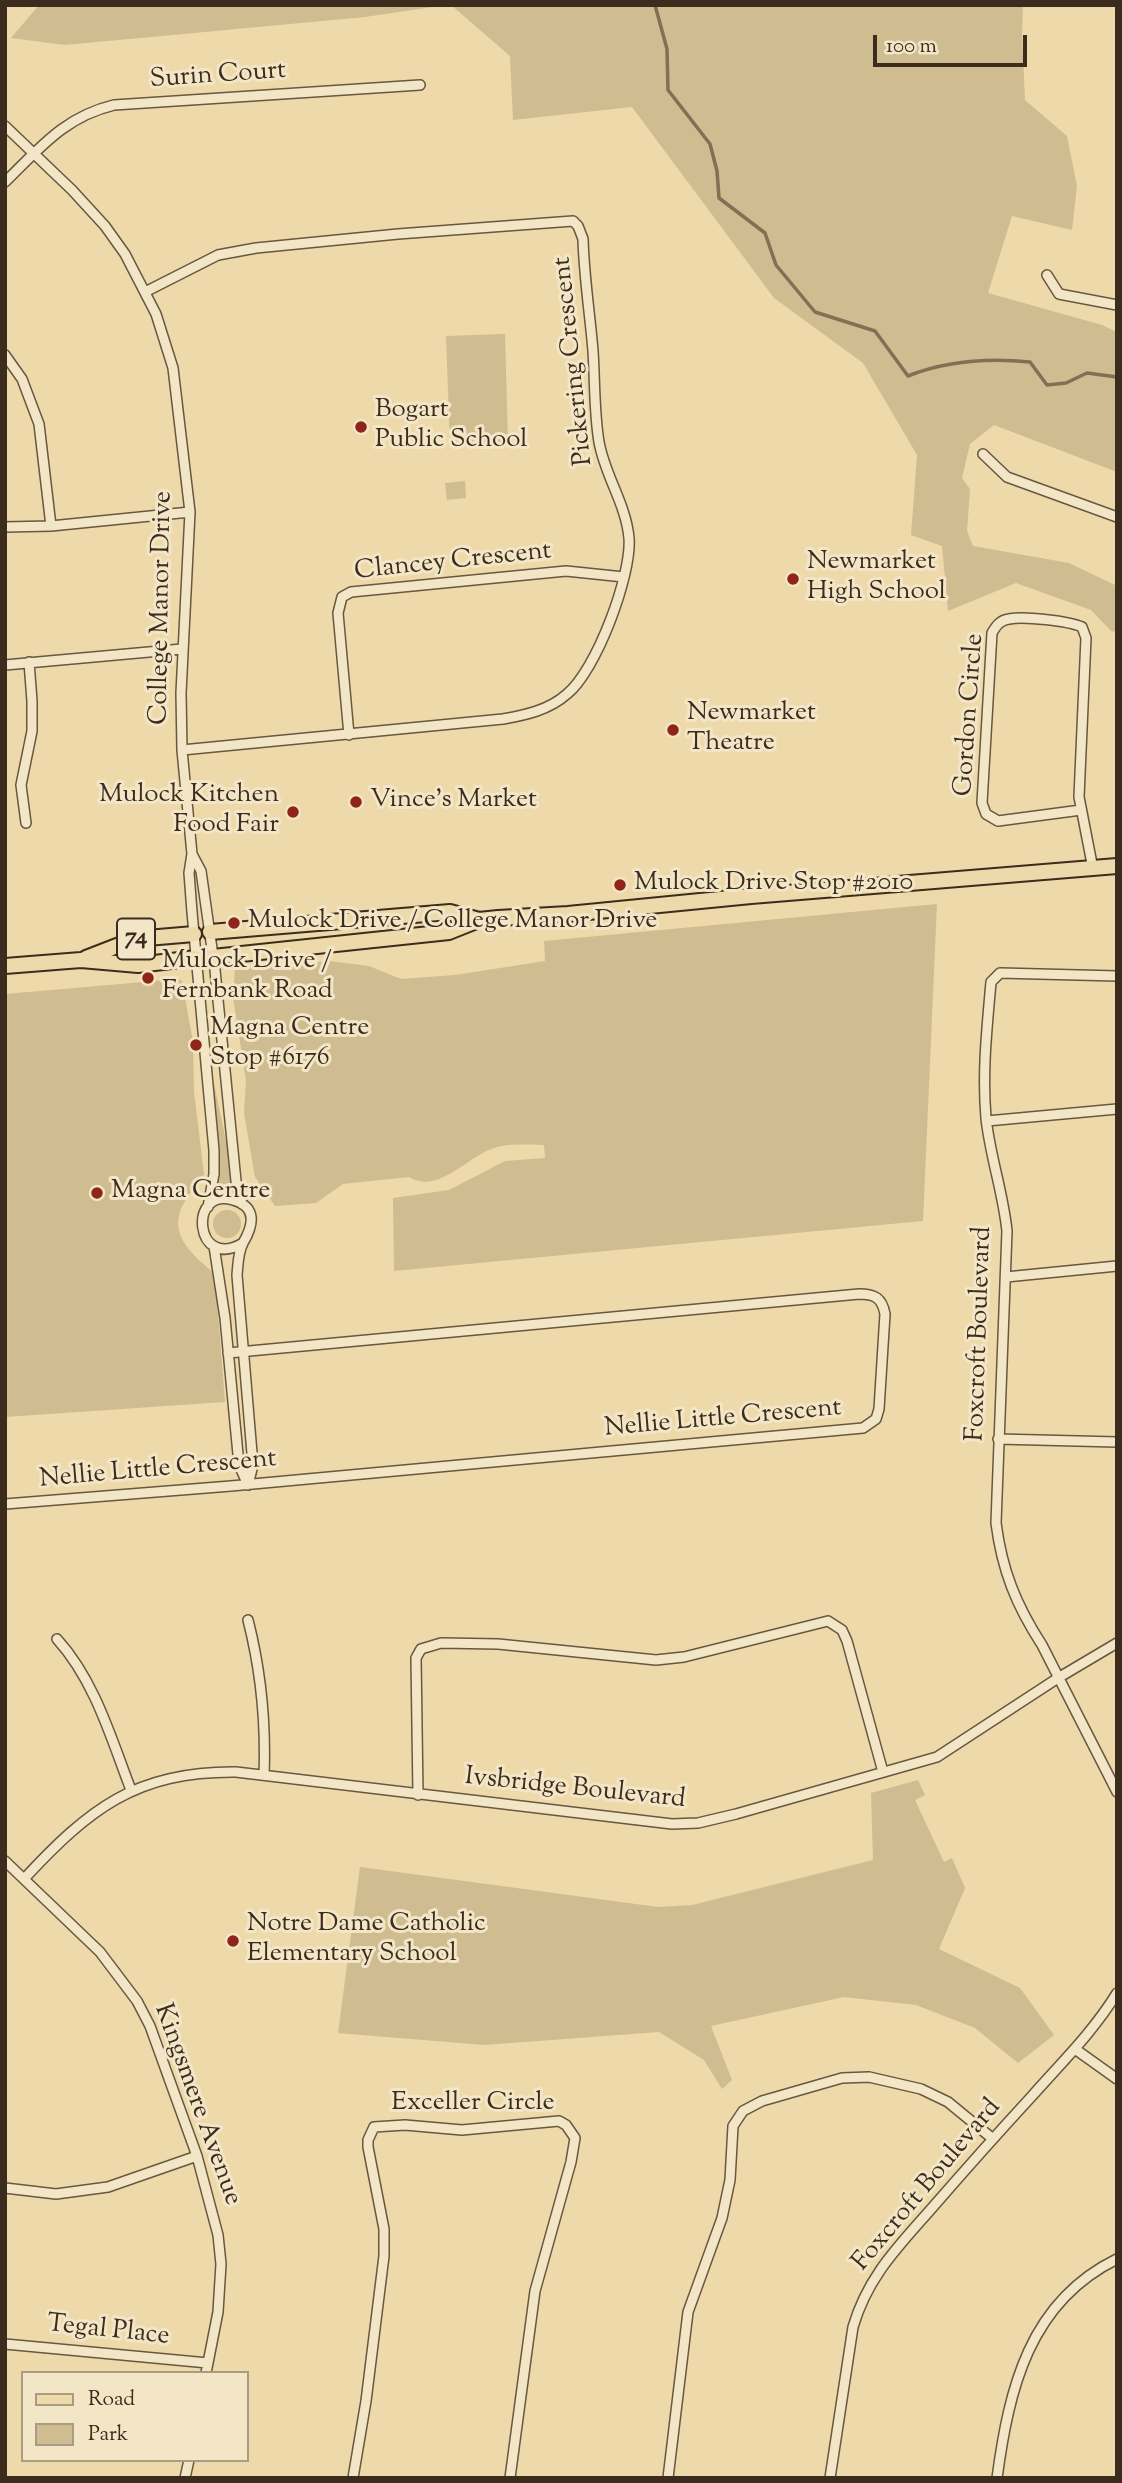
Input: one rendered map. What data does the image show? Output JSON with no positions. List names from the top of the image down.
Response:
{
  "streets": {
    "main road": ["74"],
    "street": [
      "Surin Court",
      "Pickering Crescent",
      "Clancey Crescent",
      "College Manor Drive",
      "Gordon Circle",
      "Foxcroft Boulevard",
      "Nellie Little Crescent",
      "Ivsbridge Boulevard",
      "Kingsmere Avenue",
      "Exceller Circle",
      "Tegal Place"
    ]
  },
  "crossings": [
    ["Surin Court", "College Manor Drive"],
    ["Pickering Crescent", "Clancey Crescent"],
    ["Pickering Crescent", "College Manor Drive"],
    ["College Manor Drive", "74"],
    ["Foxcroft Boulevard", "Ivsbridge Boulevard"],
    ["Ivsbridge Boulevard", "Kingsmere Avenue"],
    ["Kingsmere Avenue", "Tegal Place"]
  ],
  "places": [
    "Bogart Public School",
    "Newmarket High School",
    "Newmarket Theatre",
    "Vince's Market",
    "Mulock Kitchen Food Fair",
    "Mulock Drive Stop #2010",
    "Mulock Drive / College Manor Drive",
    "Mulock Drive / Fernbank Road",
    "Magna Centre Stop #6176",
    "Magna Centre",
    "Notre Dame Catholic Elementary School"
  ],
  "legend": ["Road", "Park"],
  "scale_bar": "100 m"
}
